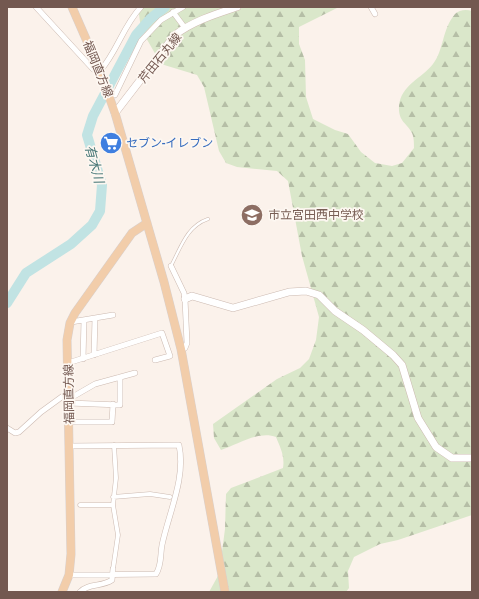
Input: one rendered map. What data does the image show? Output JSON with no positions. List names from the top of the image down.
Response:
{
  "streets": {
    "main road": ["福岡直方線"],
    "street": ["芹田石丸線"]
  },
  "crossings": [
    ["芹田石丸線", "福岡直方線"]
  ],
  "water": ["有木川"],
  "places": {
    "supermarket": ["セブン-イレブン"],
    "school or university": ["市立宮田西中学校"]
  }
}
